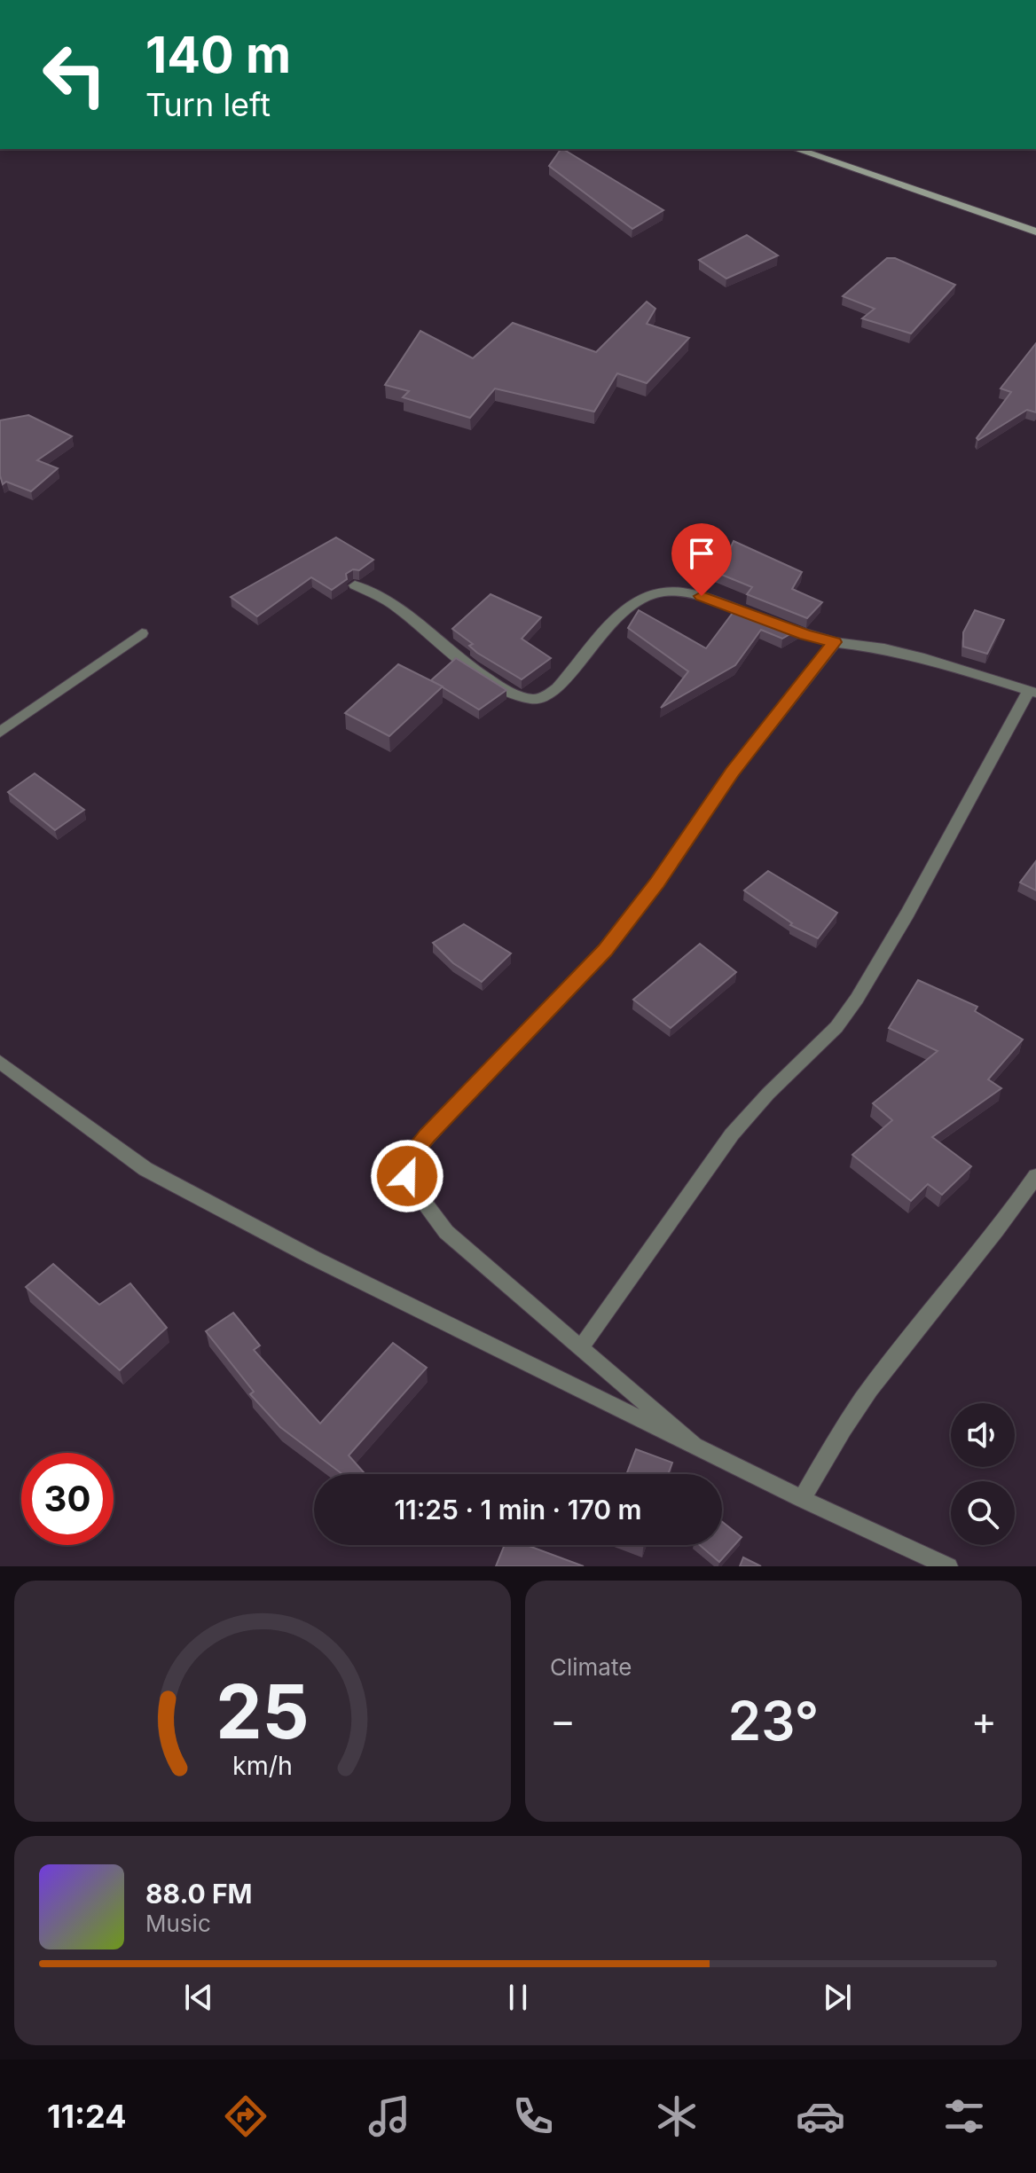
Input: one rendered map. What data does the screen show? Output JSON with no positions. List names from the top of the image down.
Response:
{
  "page": {
    "turn": ["140 m", "Turn left"],
    "limit": "30",
    "trip": "11:25 · 1 min · 170 m",
    "tile": "Climate",
    "heat": ["−", "23°", "+"],
    "song": ["88.0 FM", "Music"],
    "tabs": "11:24",
    "gauge": ["25", "km/h"]
  }
}
